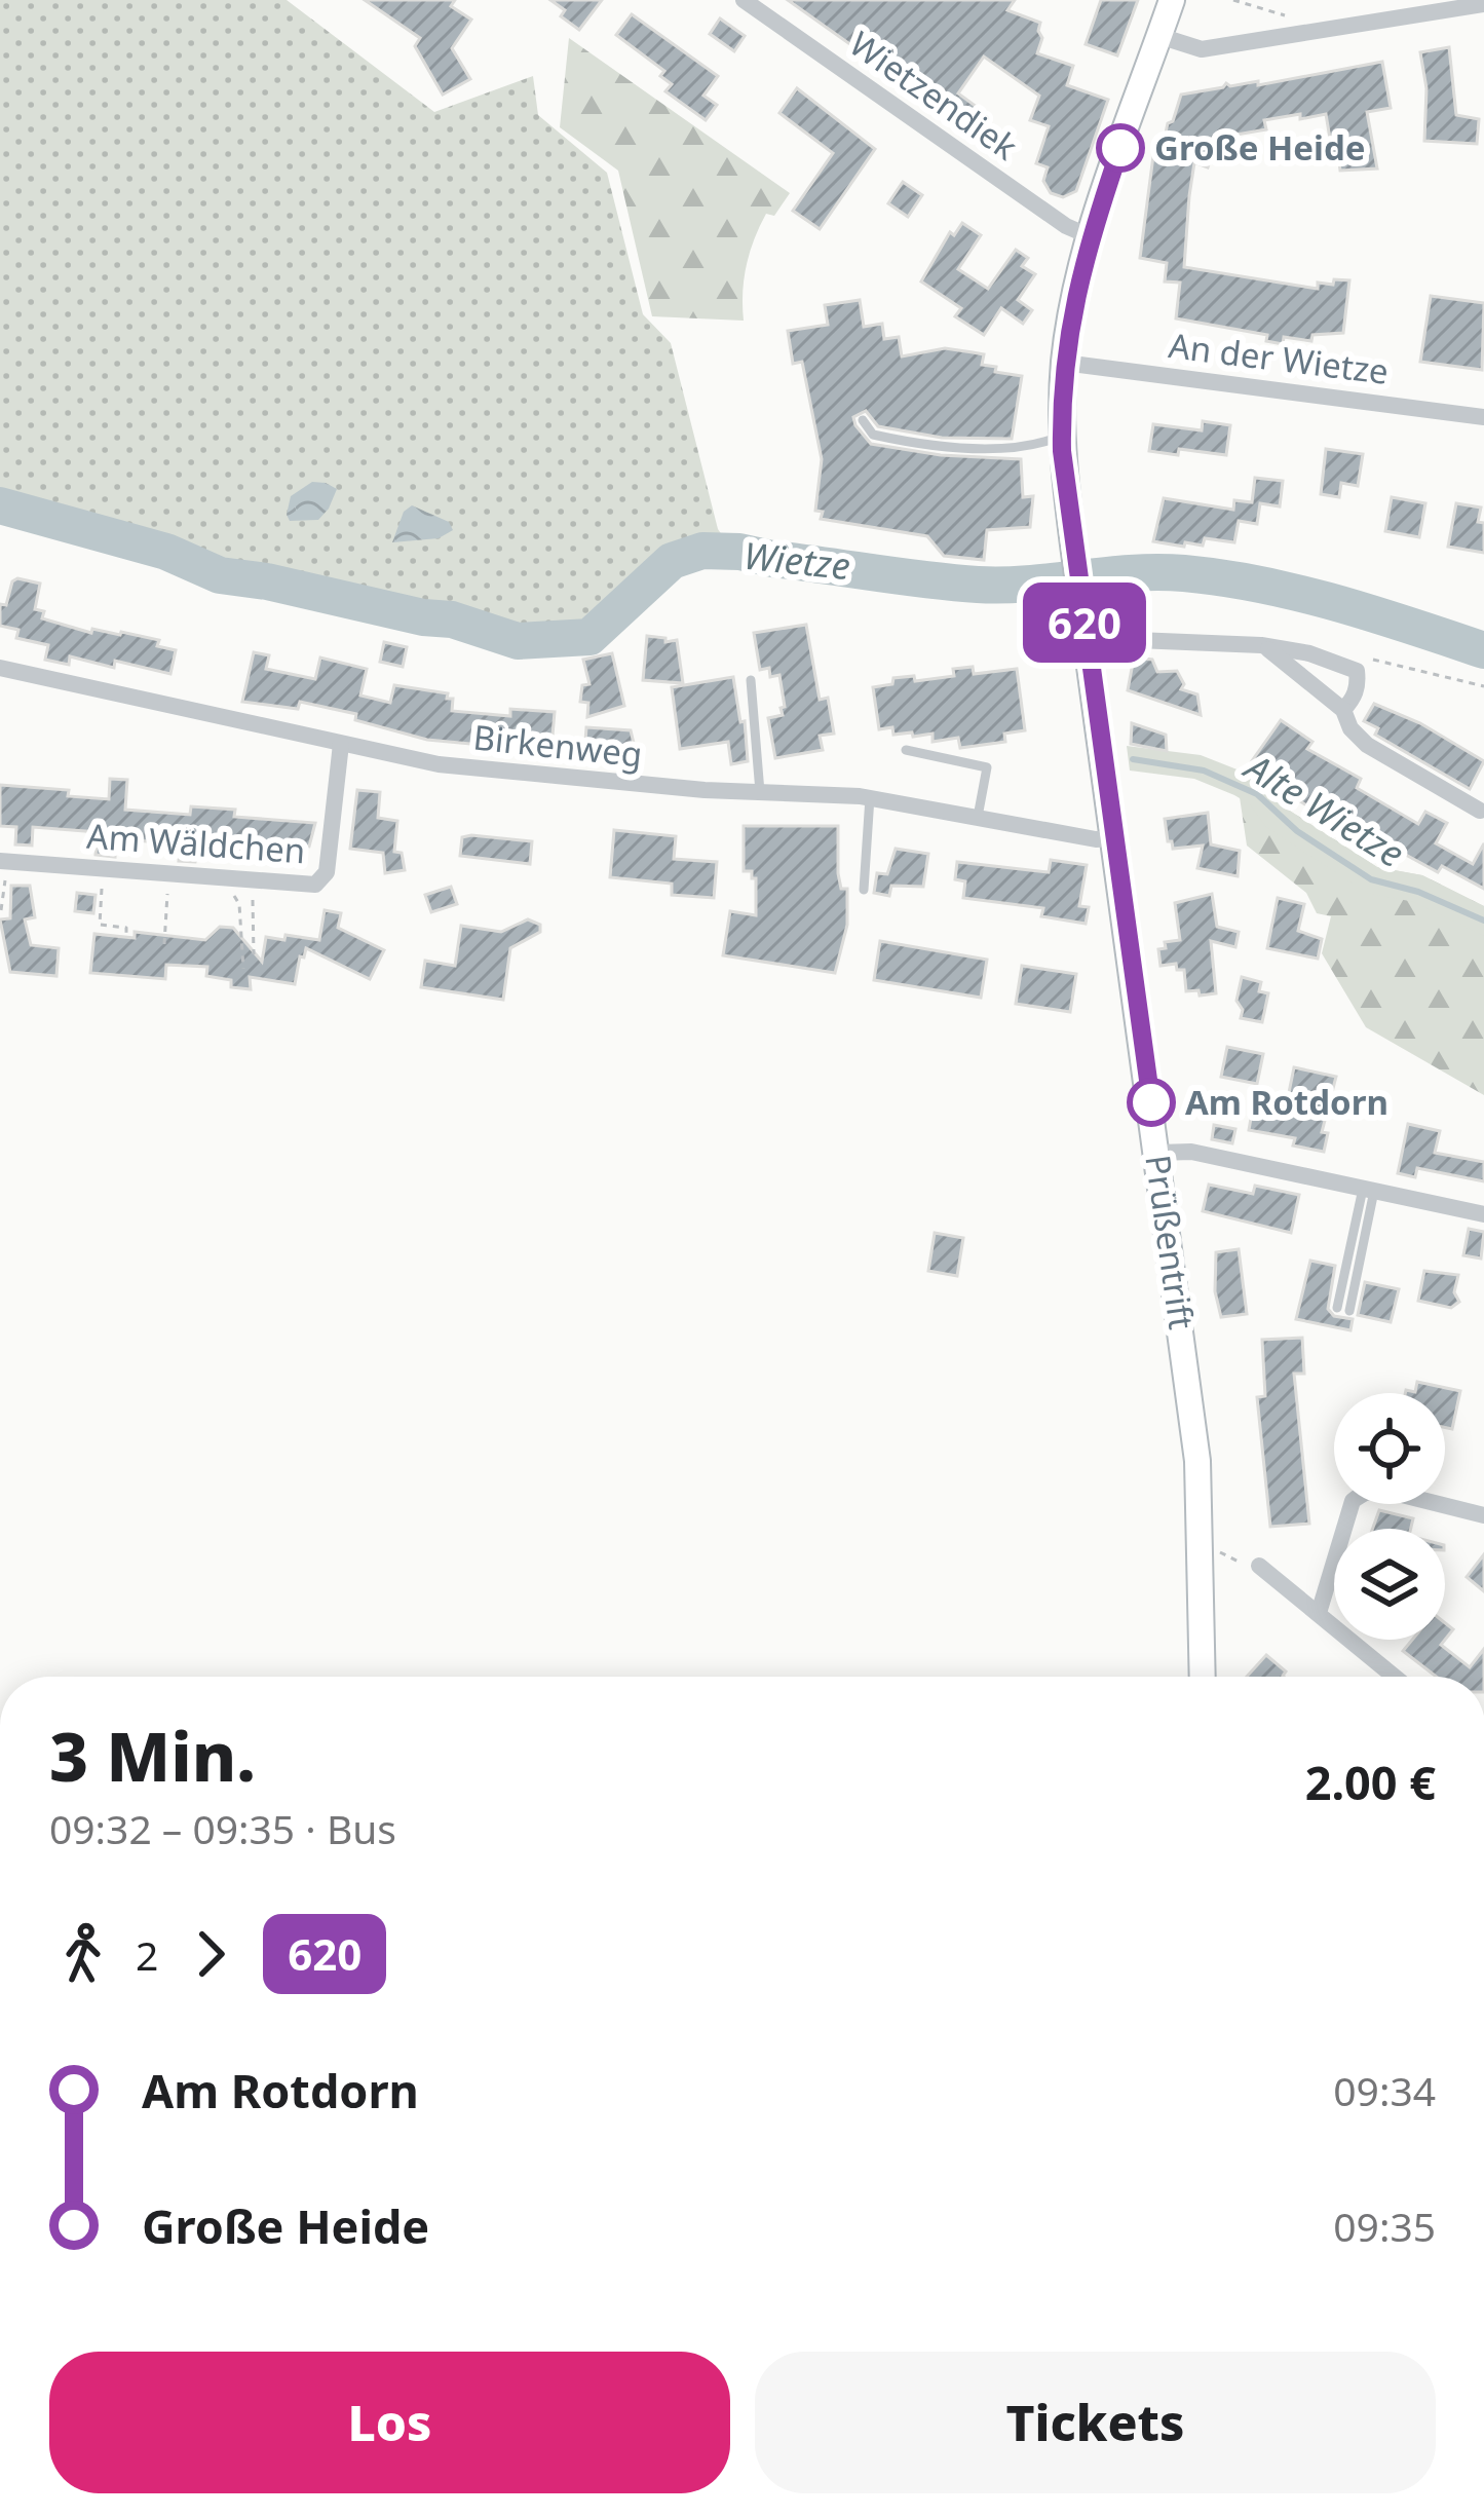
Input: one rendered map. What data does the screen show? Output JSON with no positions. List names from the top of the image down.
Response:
{
  "streets": {
    "main road": ["Prüßentrift"],
    "street": [
      "Wietzendiek",
      "An der Wietze",
      "Birkenweg",
      "Am Wäldchen"
    ]
  },
  "crossings": [
    ["Wietzendiek", "Prüßentrift"],
    ["An der Wietze", "Prüßentrift"],
    ["Birkenweg", "Am Wäldchen"],
    ["Birkenweg", "Prüßentrift"]
  ],
  "water": ["Wietze", "Alte Wietze"],
  "places": ["Große Heide", "Am Rotdorn"],
  "lines": ["bus line 620"],
  "page": {
    "on_map": "620",
    "heading": ["3 Min.", "09:32 – 09:35 · Bus", "2.00 €"],
    "legs": ["2", "620"],
    "list": [
      {
        "name": "Am Rotdorn",
        "value": "09:34"
      },
      {
        "name": "Große Heide",
        "value": "09:35"
      }
    ],
    "buttons": ["Los", "Tickets"]
  }
}
